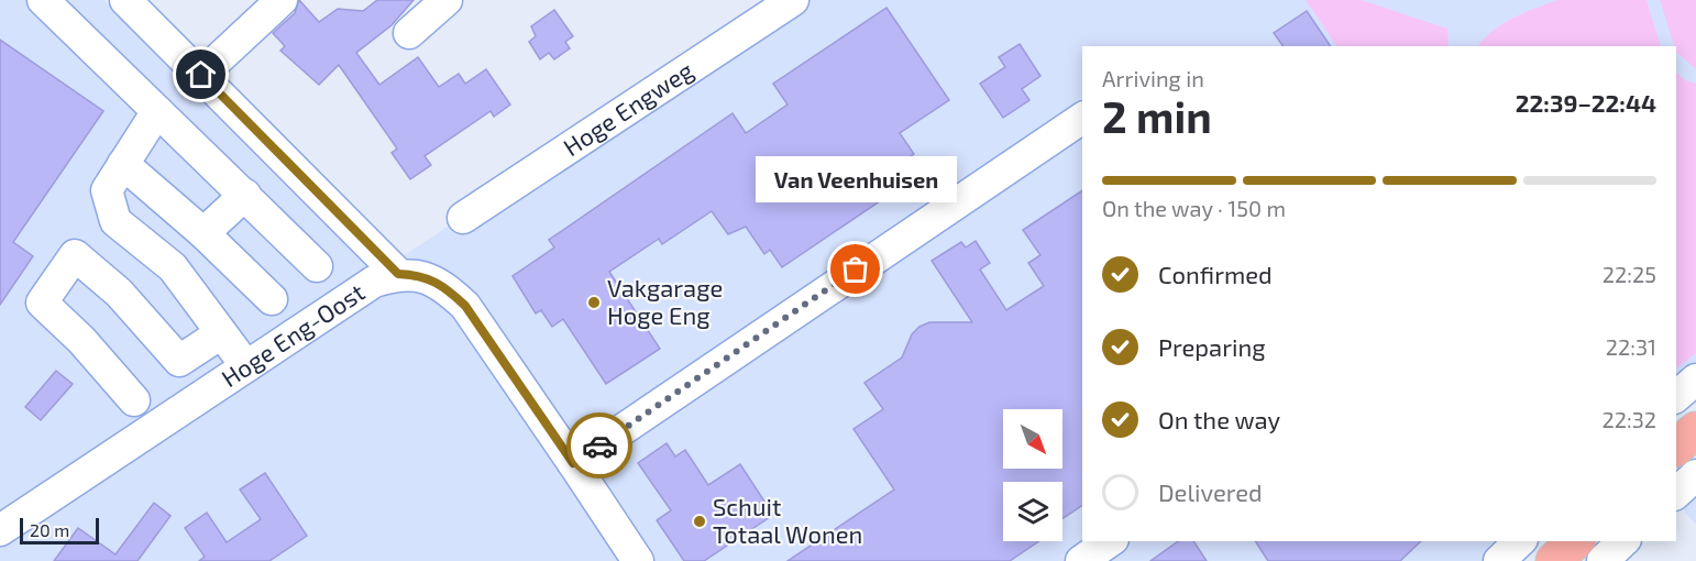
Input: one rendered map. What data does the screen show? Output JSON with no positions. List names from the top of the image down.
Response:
{
  "streets": {
    "street": ["Hoge Engweg", "Hoge Eng-Oost"]
  },
  "places": ["Van Veenhuisen", "Vakgarage Hoge Eng", "Schuit Totaal Wonen"],
  "scale_bar": "20 m",
  "north": "bottom right",
  "page": {
    "heading": ["2 min", "Arriving in", "22:39–22:44"],
    "bubble": "Van Veenhuisen",
    "bar": "On the way · 150 m",
    "list": [
      ["Confirmed", "22:25"],
      ["Preparing", "22:31"],
      ["On the way", "22:32"],
      "Delivered"
    ],
    "scale": "20 m"
  }
}
